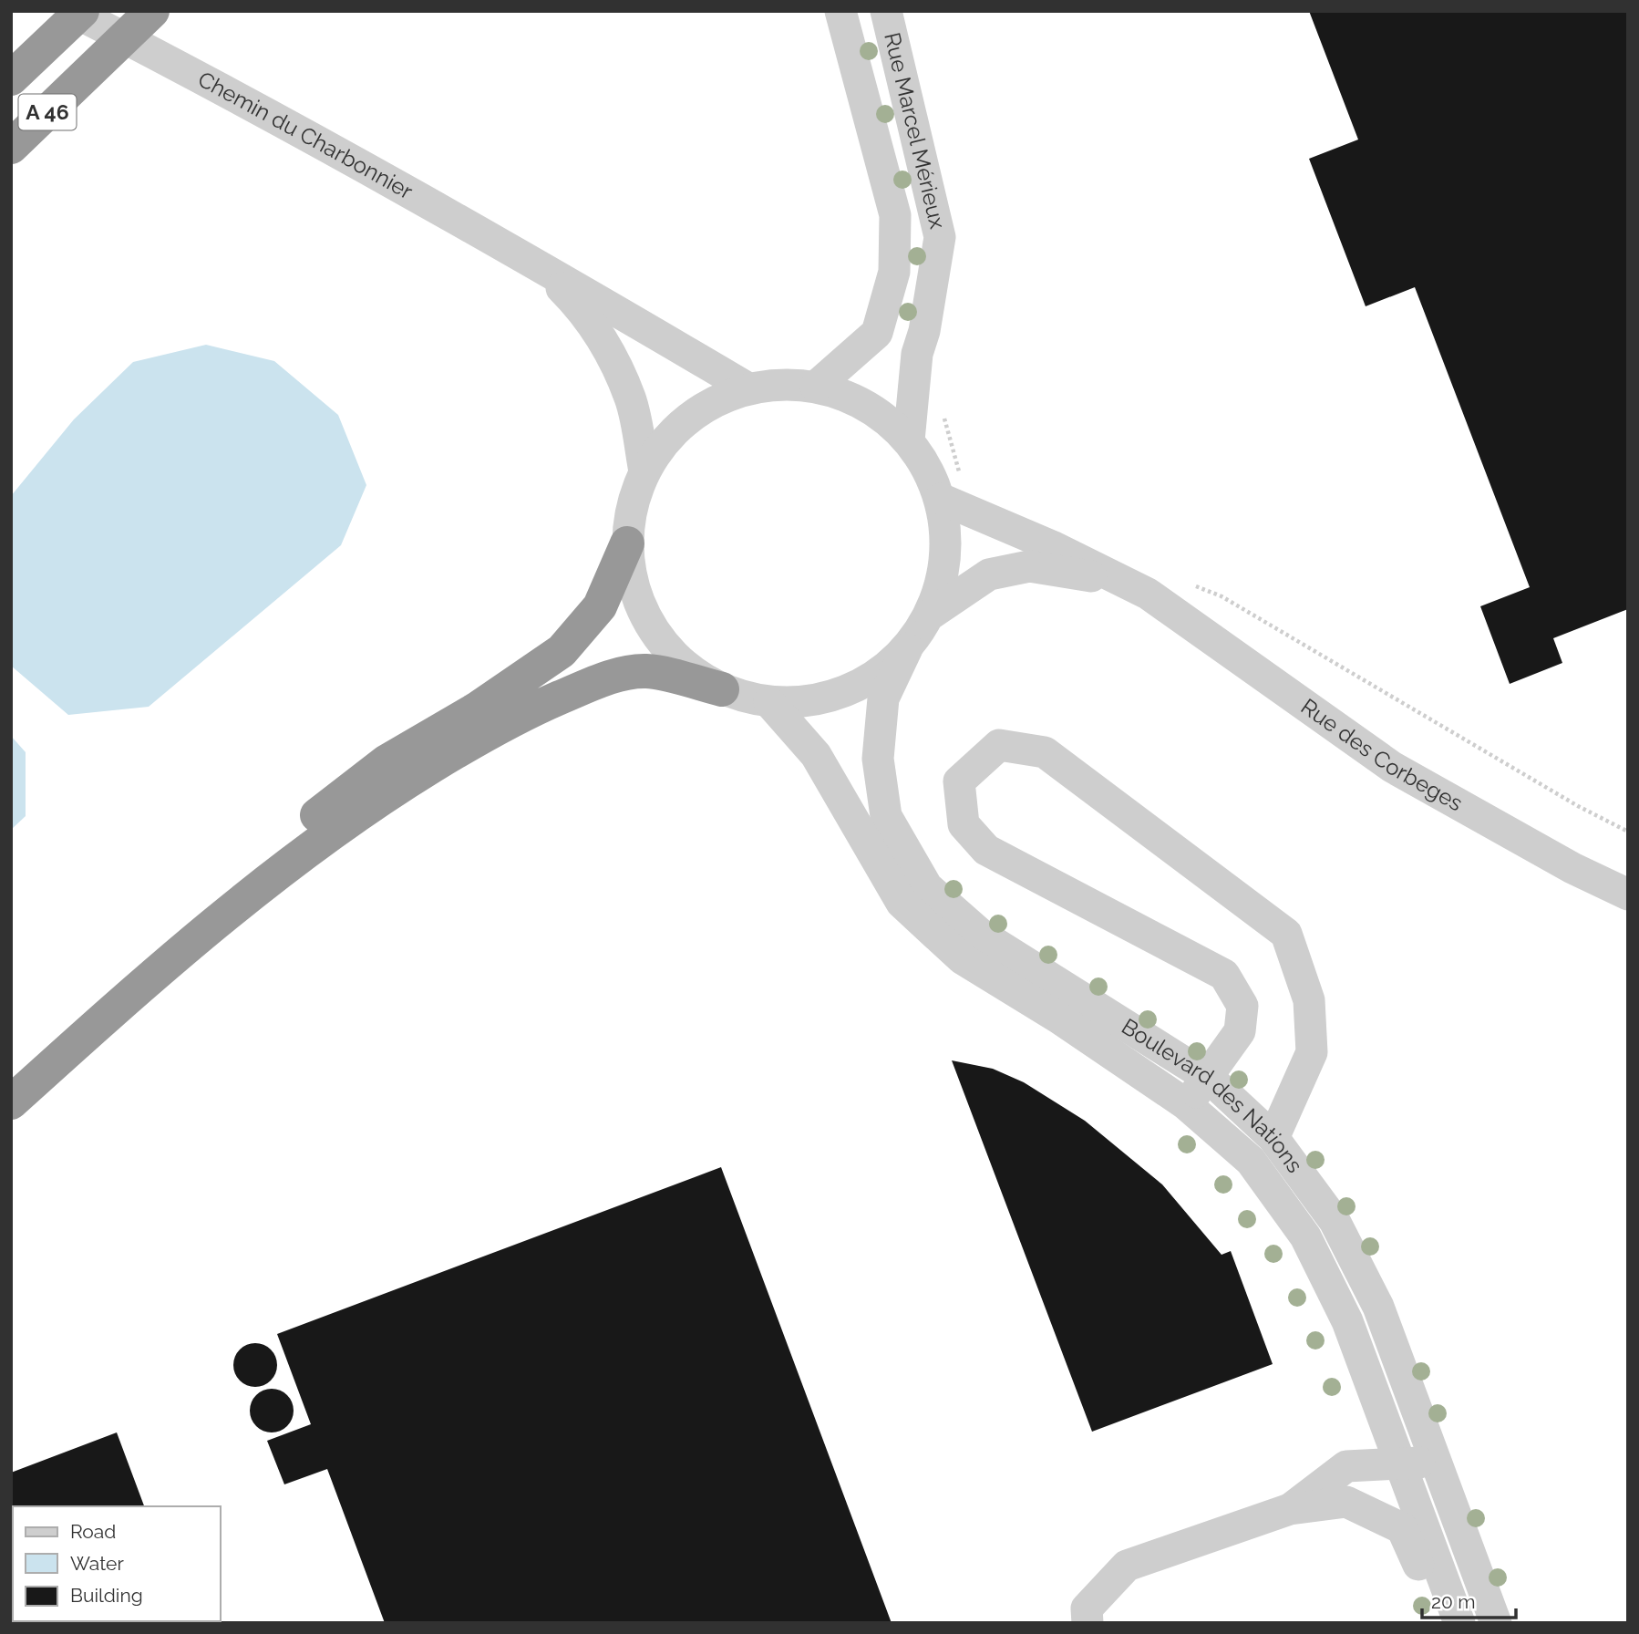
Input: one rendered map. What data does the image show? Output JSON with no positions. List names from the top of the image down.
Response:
{
  "streets": {
    "highway": ["A 46"],
    "street": [
      "Rue Marcel Mérieux",
      "Chemin du Charbonnier",
      "Rue des Corbeges",
      "Boulevard des Nations"
    ]
  },
  "legend": ["Road", "Water", "Building"],
  "scale_bar": "20 m"
}
